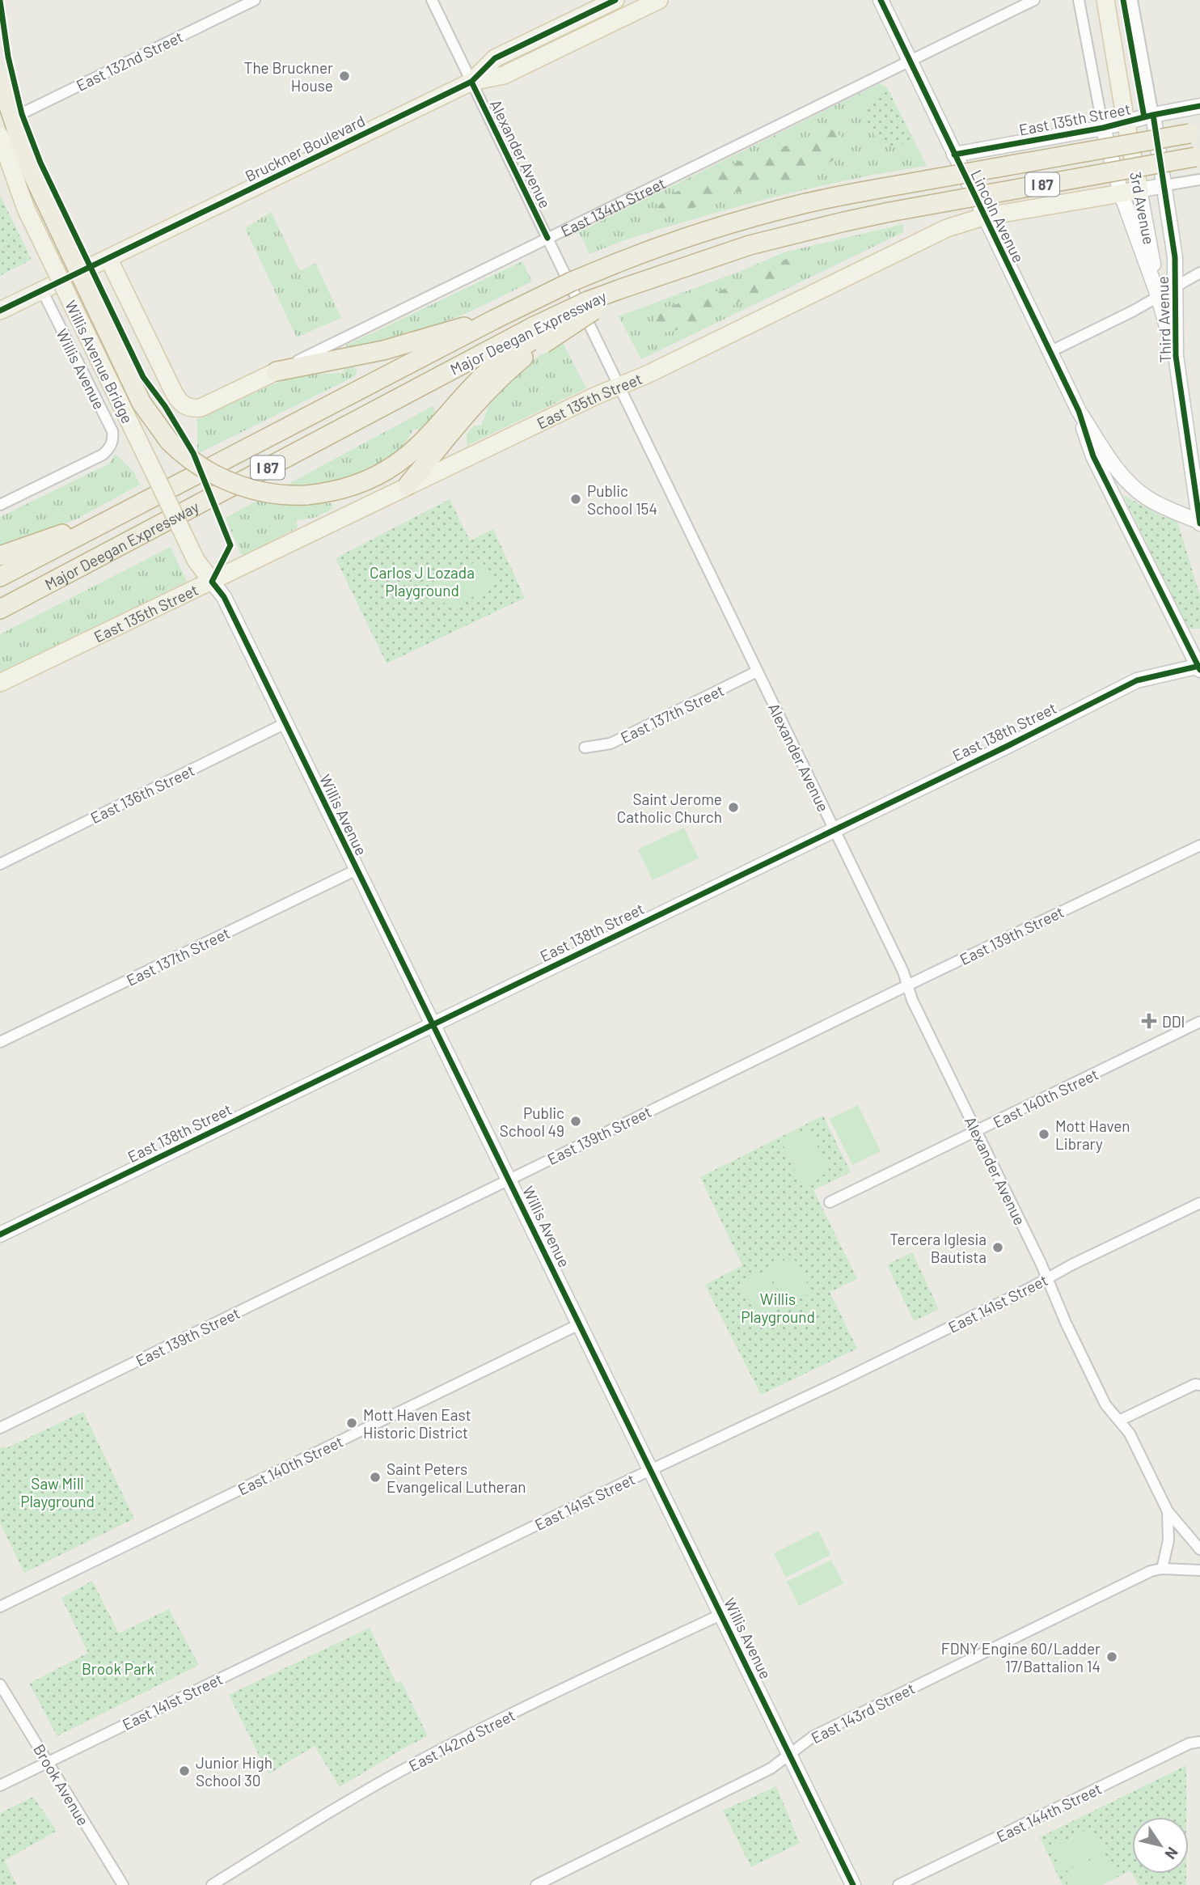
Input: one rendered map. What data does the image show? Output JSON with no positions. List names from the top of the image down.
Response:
{
  "streets": {
    "highway": ["I 87", "Major Deegan Expressway"],
    "main road": [
      "East 135th Street",
      "Bruckner Boulevard",
      "East 134th Street",
      "3rd Avenue",
      "Lincoln Avenue",
      "Third Avenue",
      "Willis Avenue Bridge",
      "Willis Avenue",
      "East 138th Street"
    ],
    "street": [
      "East 132nd Street",
      "Alexander Avenue",
      "East 137th Street",
      "East 136th Street",
      "East 139th Street",
      "East 140th Street",
      "East 141st Street",
      "East 143rd Street",
      "East 142nd Street",
      "Brook Avenue",
      "East 144th Street"
    ]
  },
  "crossings": [
    ["East 132nd Street", "Willis Avenue Bridge"],
    ["East 135th Street", "Alexander Avenue"],
    ["East 135th Street", "3rd Avenue"],
    ["East 135th Street", "Lincoln Avenue"],
    ["East 135th Street", "Third Avenue"],
    ["East 135th Street", "Willis Avenue Bridge"],
    ["East 135th Street", "Willis Avenue"],
    ["Bruckner Boulevard", "Alexander Avenue"],
    ["Bruckner Boulevard", "East 134th Street"],
    ["Bruckner Boulevard", "Willis Avenue"],
    ["Alexander Avenue", "East 134th Street"],
    ["Alexander Avenue", "East 137th Street"],
    ["Alexander Avenue", "East 138th Street"],
    ["Alexander Avenue", "East 139th Street"],
    ["Alexander Avenue", "East 140th Street"],
    ["Alexander Avenue", "East 141st Street"],
    ["Alexander Avenue", "East 143rd Street"],
    ["East 134th Street", "Lincoln Avenue"],
    ["3rd Avenue", "Third Avenue"],
    ["Lincoln Avenue", "Third Avenue"],
    ["Willis Avenue Bridge", "Willis Avenue"],
    ["Willis Avenue", "East 137th Street"],
    ["Willis Avenue", "East 138th Street"],
    ["Willis Avenue", "East 136th Street"],
    ["Willis Avenue", "East 139th Street"],
    ["Willis Avenue", "East 140th Street"],
    ["Willis Avenue", "East 141st Street"],
    ["Willis Avenue", "East 143rd Street"],
    ["Willis Avenue", "East 142nd Street"],
    ["East 141st Street", "Brook Avenue"]
  ],
  "parks": [
    "Carlos J Lozada Playground",
    "Willis Playground",
    "Saw Mill Playground",
    "Brook Park"
  ],
  "places": {
    "other": [
      "The Bruckner House",
      "Public School 154",
      "Saint Jerome Catholic Church",
      "Public School 49",
      "Mott Haven Library",
      "Tercera Iglesia Bautista",
      "Mott Haven East Historic District",
      "Saint Peters Evangelical Lutheran",
      "FDNY Engine 60/Ladder 17/Battalion 14",
      "Junior High School 30"
    ],
    "health": ["DDI"]
  },
  "north": "bottom right"
}
